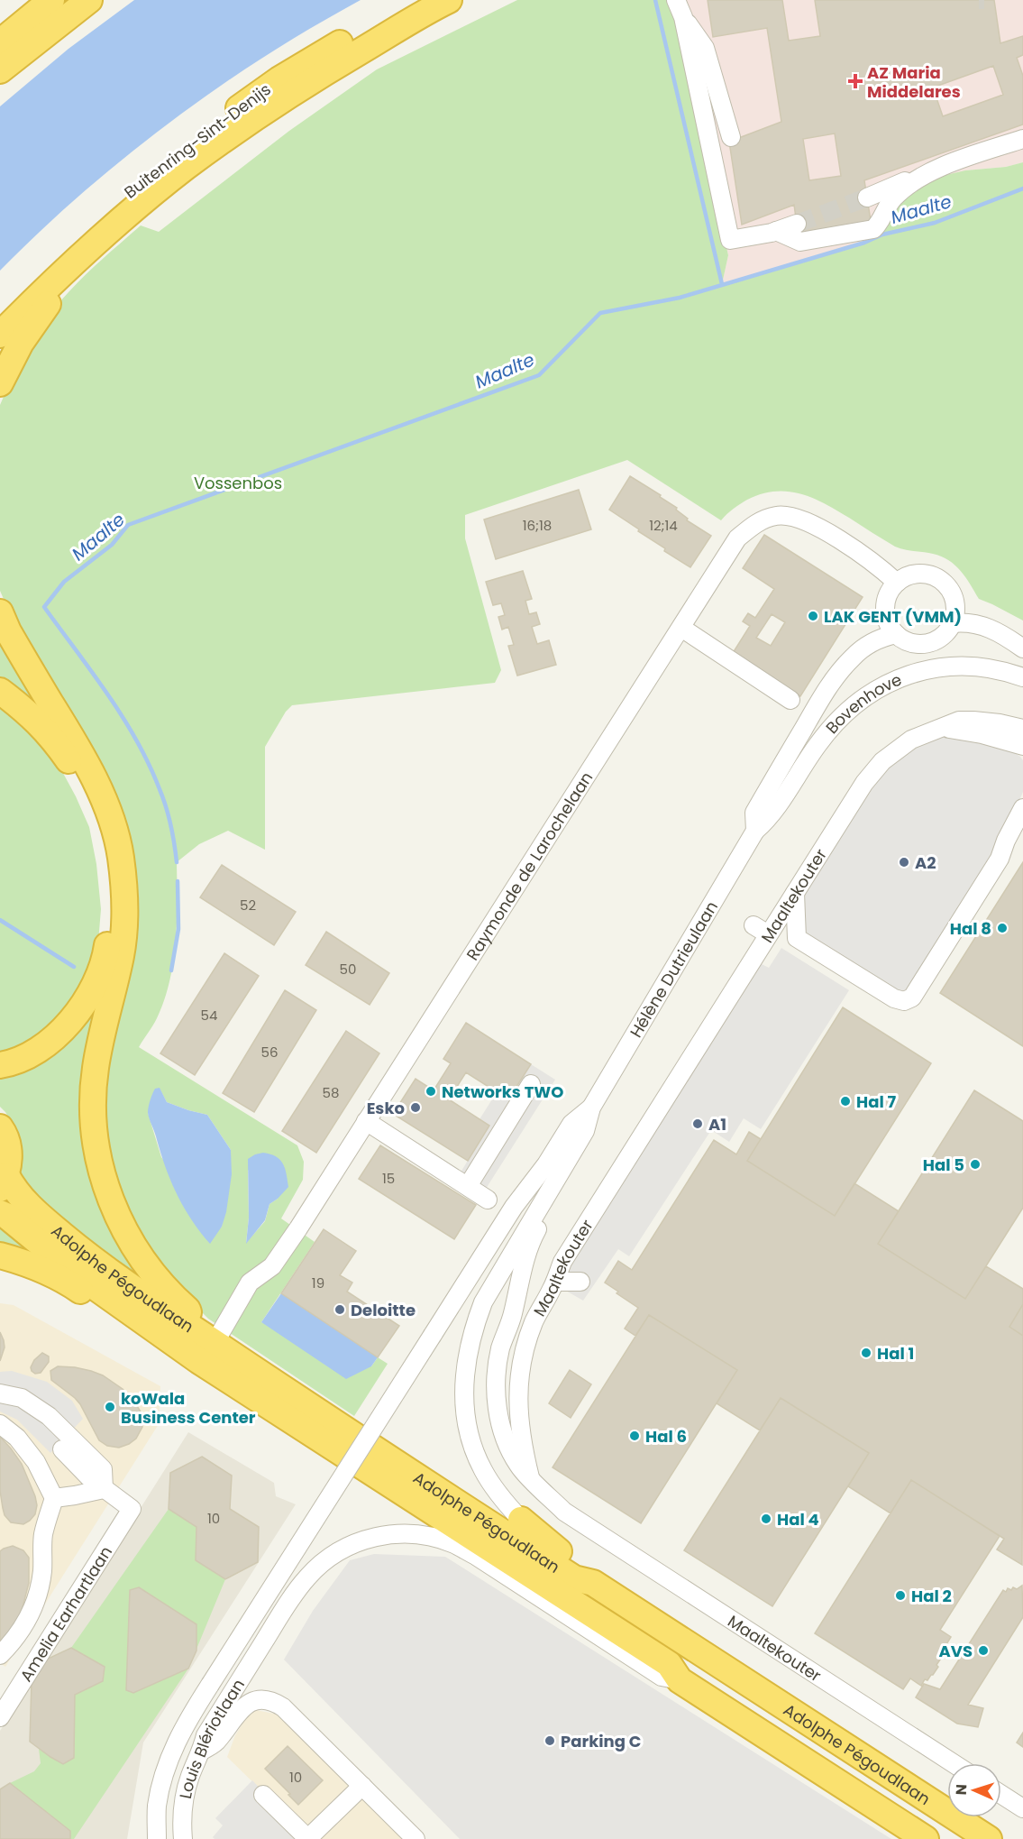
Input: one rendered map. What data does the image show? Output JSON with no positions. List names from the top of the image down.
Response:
{
  "streets": {
    "highway": ["Buitenring-Sint-Denijs", "Adolphe Pégoudlaan"],
    "street": [
      "Bovenhove",
      "Raymonde de Larochelaan",
      "Maaltekouter",
      "Hélène Dutrieulaan",
      "Amelia Earhartlaan",
      "Louis Blériotlaan"
    ]
  },
  "crossings": [
    ["Bovenhove", "Hélène Dutrieulaan"],
    ["Raymonde de Larochelaan", "Adolphe Pégoudlaan"],
    ["Hélène Dutrieulaan", "Adolphe Pégoudlaan"],
    ["Hélène Dutrieulaan", "Louis Blériotlaan"],
    ["Adolphe Pégoudlaan", "Louis Blériotlaan"]
  ],
  "water": ["Maalte"],
  "parks": ["Vossenbos"],
  "places": {
    "health": ["AZ Maria Middelares"],
    "other": [
      "LAK GENT (VMM)",
      "A2",
      "Hal 8",
      "Networks TWO",
      "Hal 7",
      "Esko",
      "A1",
      "Hal 5",
      "Deloitte",
      "Hal 1",
      "koWala Business Center",
      "Hal 6",
      "Hal 4",
      "Hal 2",
      "AVS",
      "Parking C"
    ]
  },
  "house_numbers": [
    "16;18",
    "12;14",
    "52",
    "50",
    "54",
    "56",
    "58",
    "15",
    "19",
    "10",
    "10"
  ],
  "north": "left"
}
